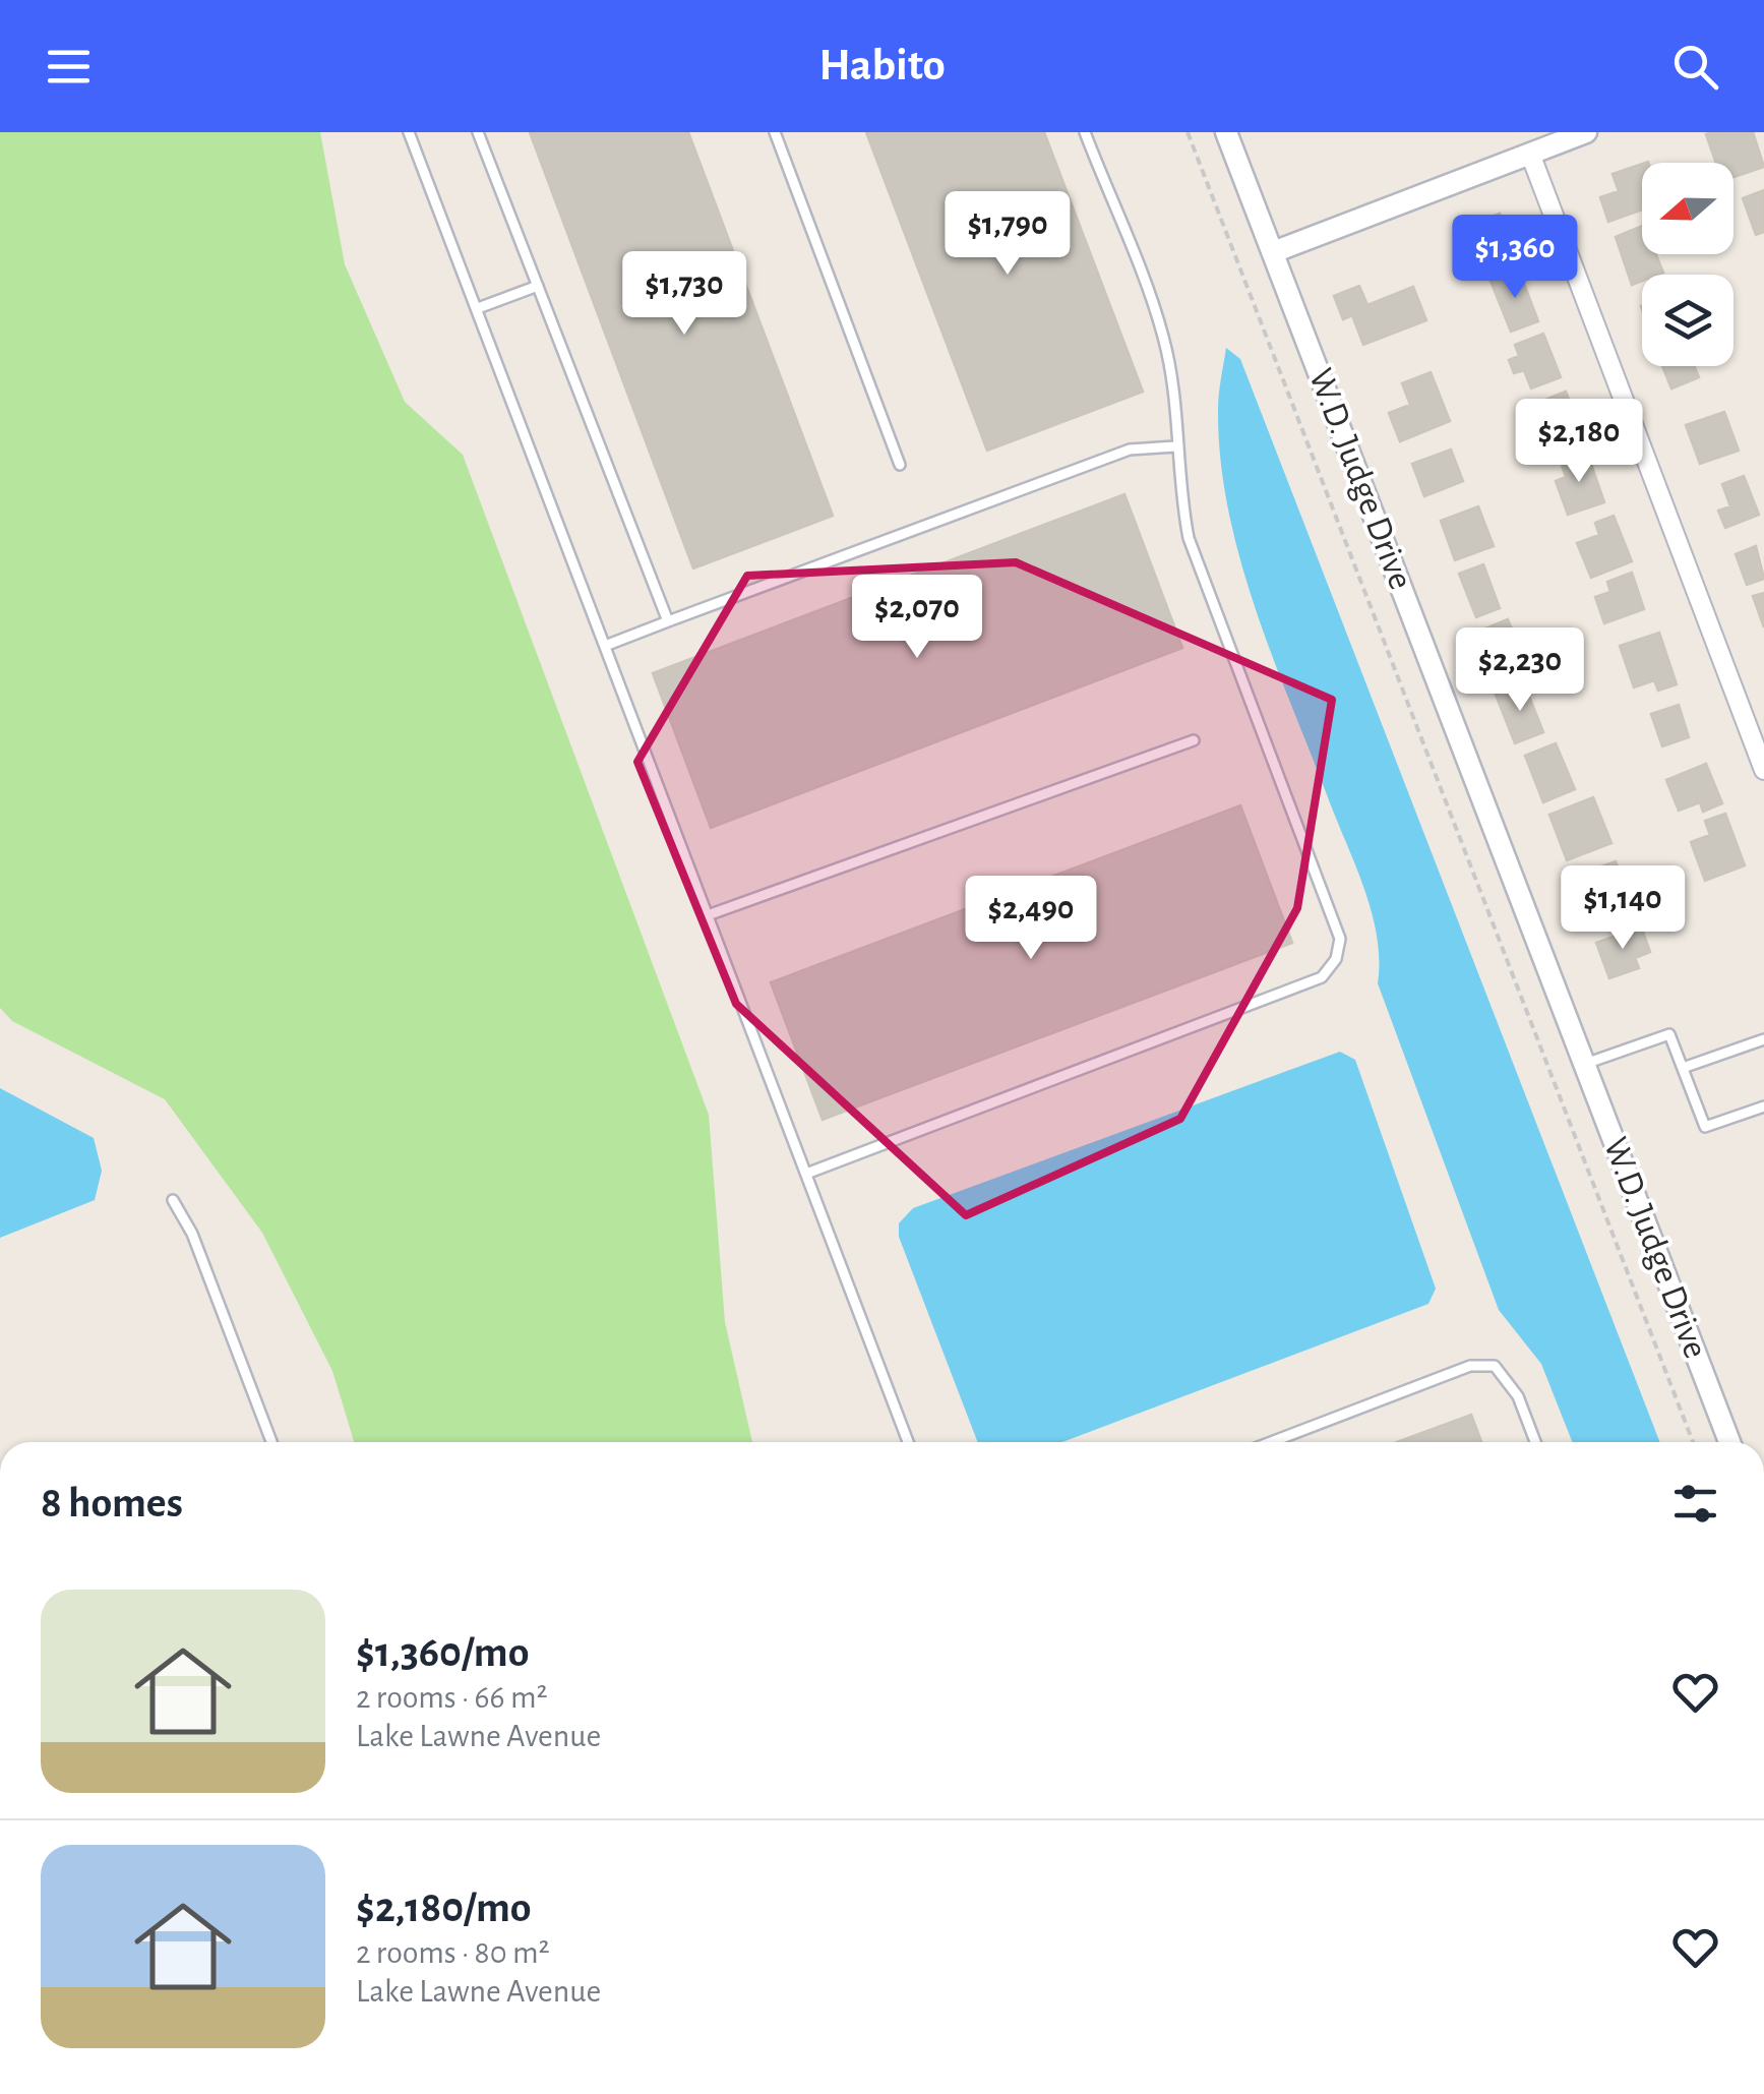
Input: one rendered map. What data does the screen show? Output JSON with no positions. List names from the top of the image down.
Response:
{
  "streets": {
    "street": ["W.D. Judge Drive"]
  },
  "north": "left",
  "page": {
    "header": "Habito",
    "price": [
      "$1,790",
      "$1,360",
      "$1,730",
      "$2,180",
      "$2,070",
      "$2,230",
      "$1,140",
      "$2,490"
    ],
    "heading": "8 homes",
    "list": [
      {
        "name": "$1,360/mo",
        "note": "2 rooms · 66 m² · Lake Lawne Avenue"
      },
      {
        "name": "$2,180/mo",
        "note": "2 rooms · 80 m² · Lake Lawne Avenue"
      }
    ]
  }
}
